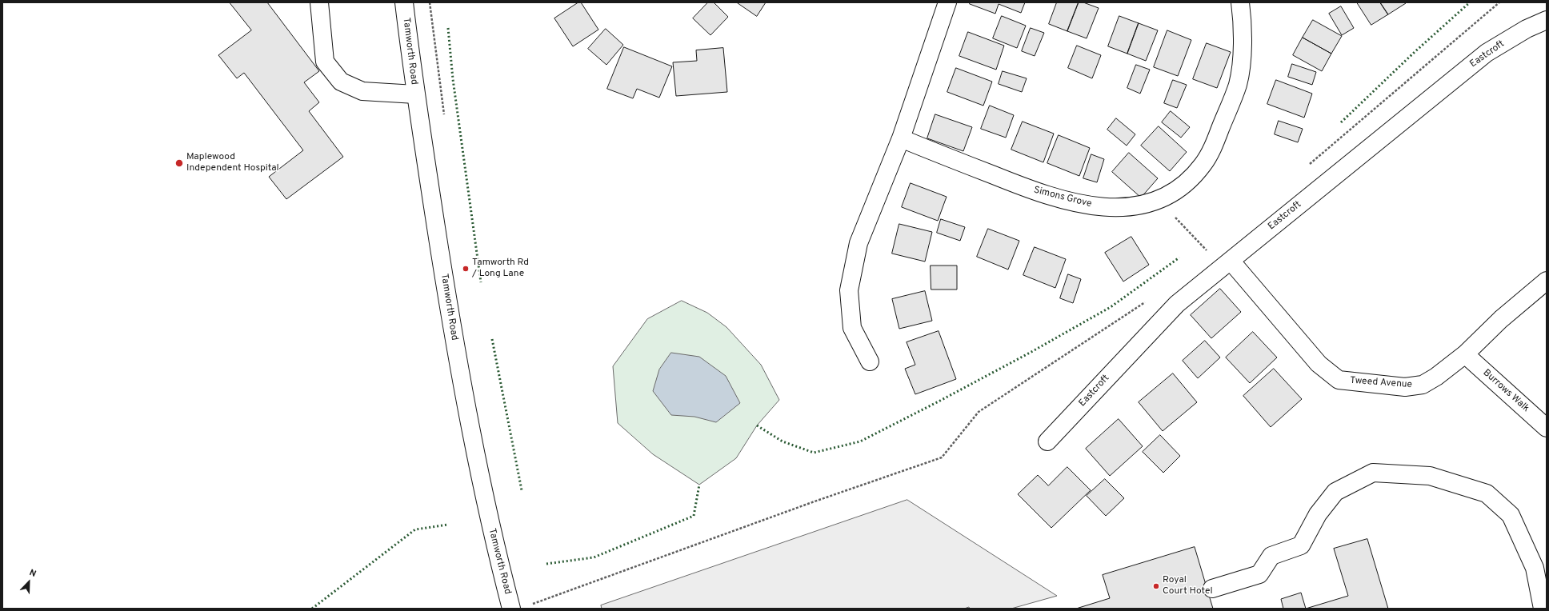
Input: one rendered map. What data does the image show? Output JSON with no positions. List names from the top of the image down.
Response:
{
  "streets": {
    "street": [
      "Tamworth Road",
      "Eastcroft",
      "Simons Grove",
      "Tweed Avenue",
      "Burrows Walk"
    ]
  },
  "crossings": [
    ["Eastcroft", "Tweed Avenue"],
    ["Tweed Avenue", "Burrows Walk"]
  ],
  "places": ["Maplewood Independent Hospital", "Tamworth Rd / Long Lane", "Royal Court Hotel"],
  "north": "top right"
}
